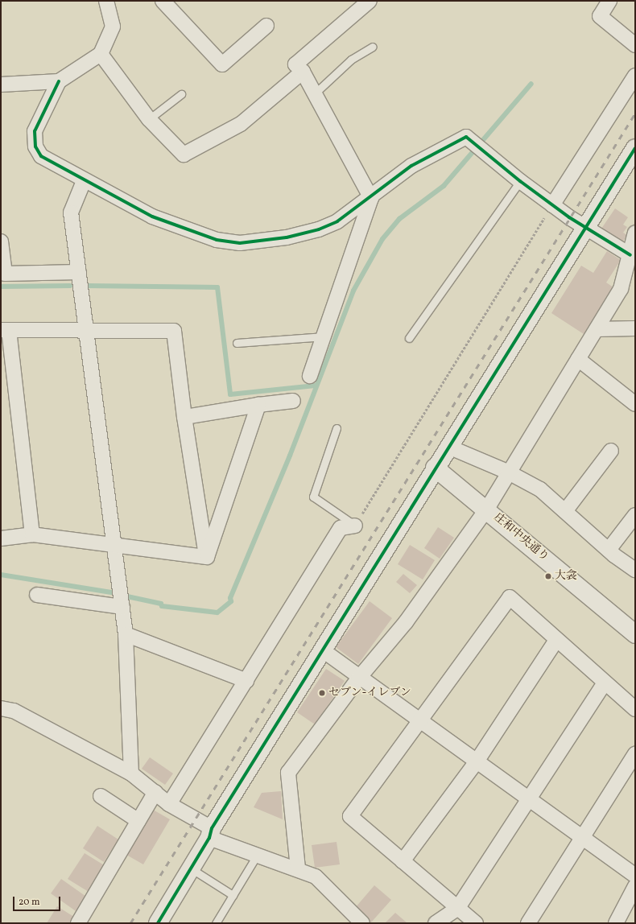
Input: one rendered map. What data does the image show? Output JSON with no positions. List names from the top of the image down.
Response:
{
  "streets": {
    "street": ["庄和中央通り"]
  },
  "places": ["大衾", "セブン-イレブン"],
  "scale_bar": "20 m"
}
